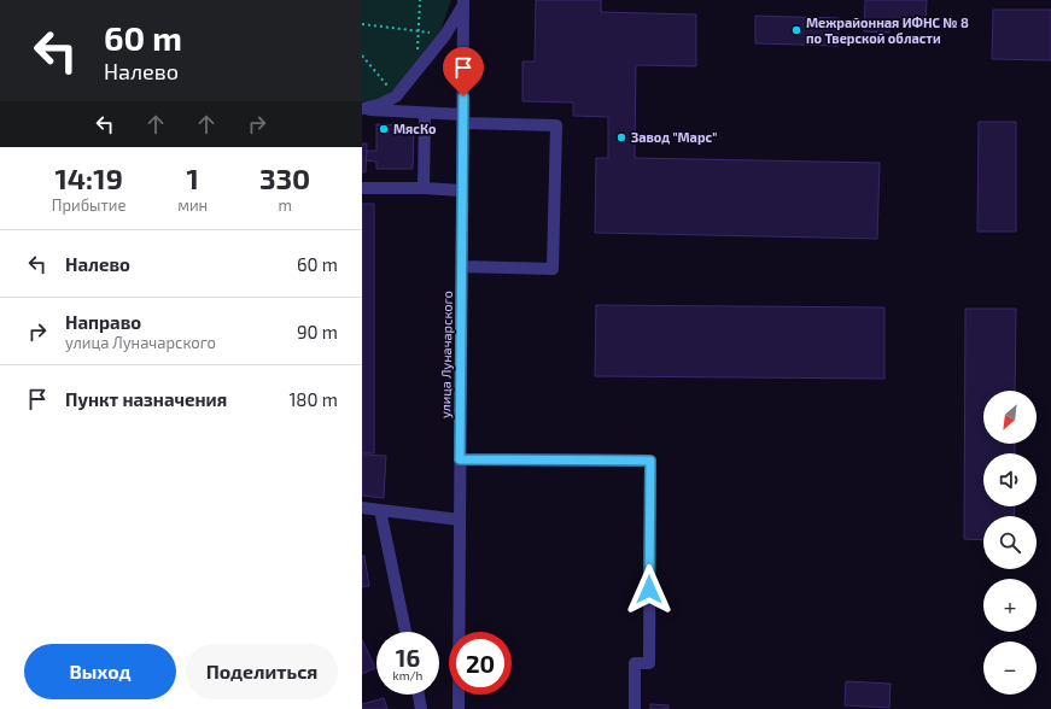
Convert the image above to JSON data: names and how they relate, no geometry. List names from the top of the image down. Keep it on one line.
{"streets":{"street":["улица Луначарского"]},"places":["Межрайонная ИФНС № 8 по Тверской области","МясКо","Завод \"Марс\""],"north":"bottom left","page":{"turn":["60 m","Налево"],"eta":["14:19","Прибытие","1","мин","330","m"],"list":[{"name":"Налево","value":"60 m"},{"name":"Направо","note":"улица Луначарского","value":"90 m"},{"name":"Пункт назначения","value":"180 m"}],"map_buttons":["+","−"],"speed":"16 km/h","limit":"20","buttons":["Выход","Поделиться"]}}
